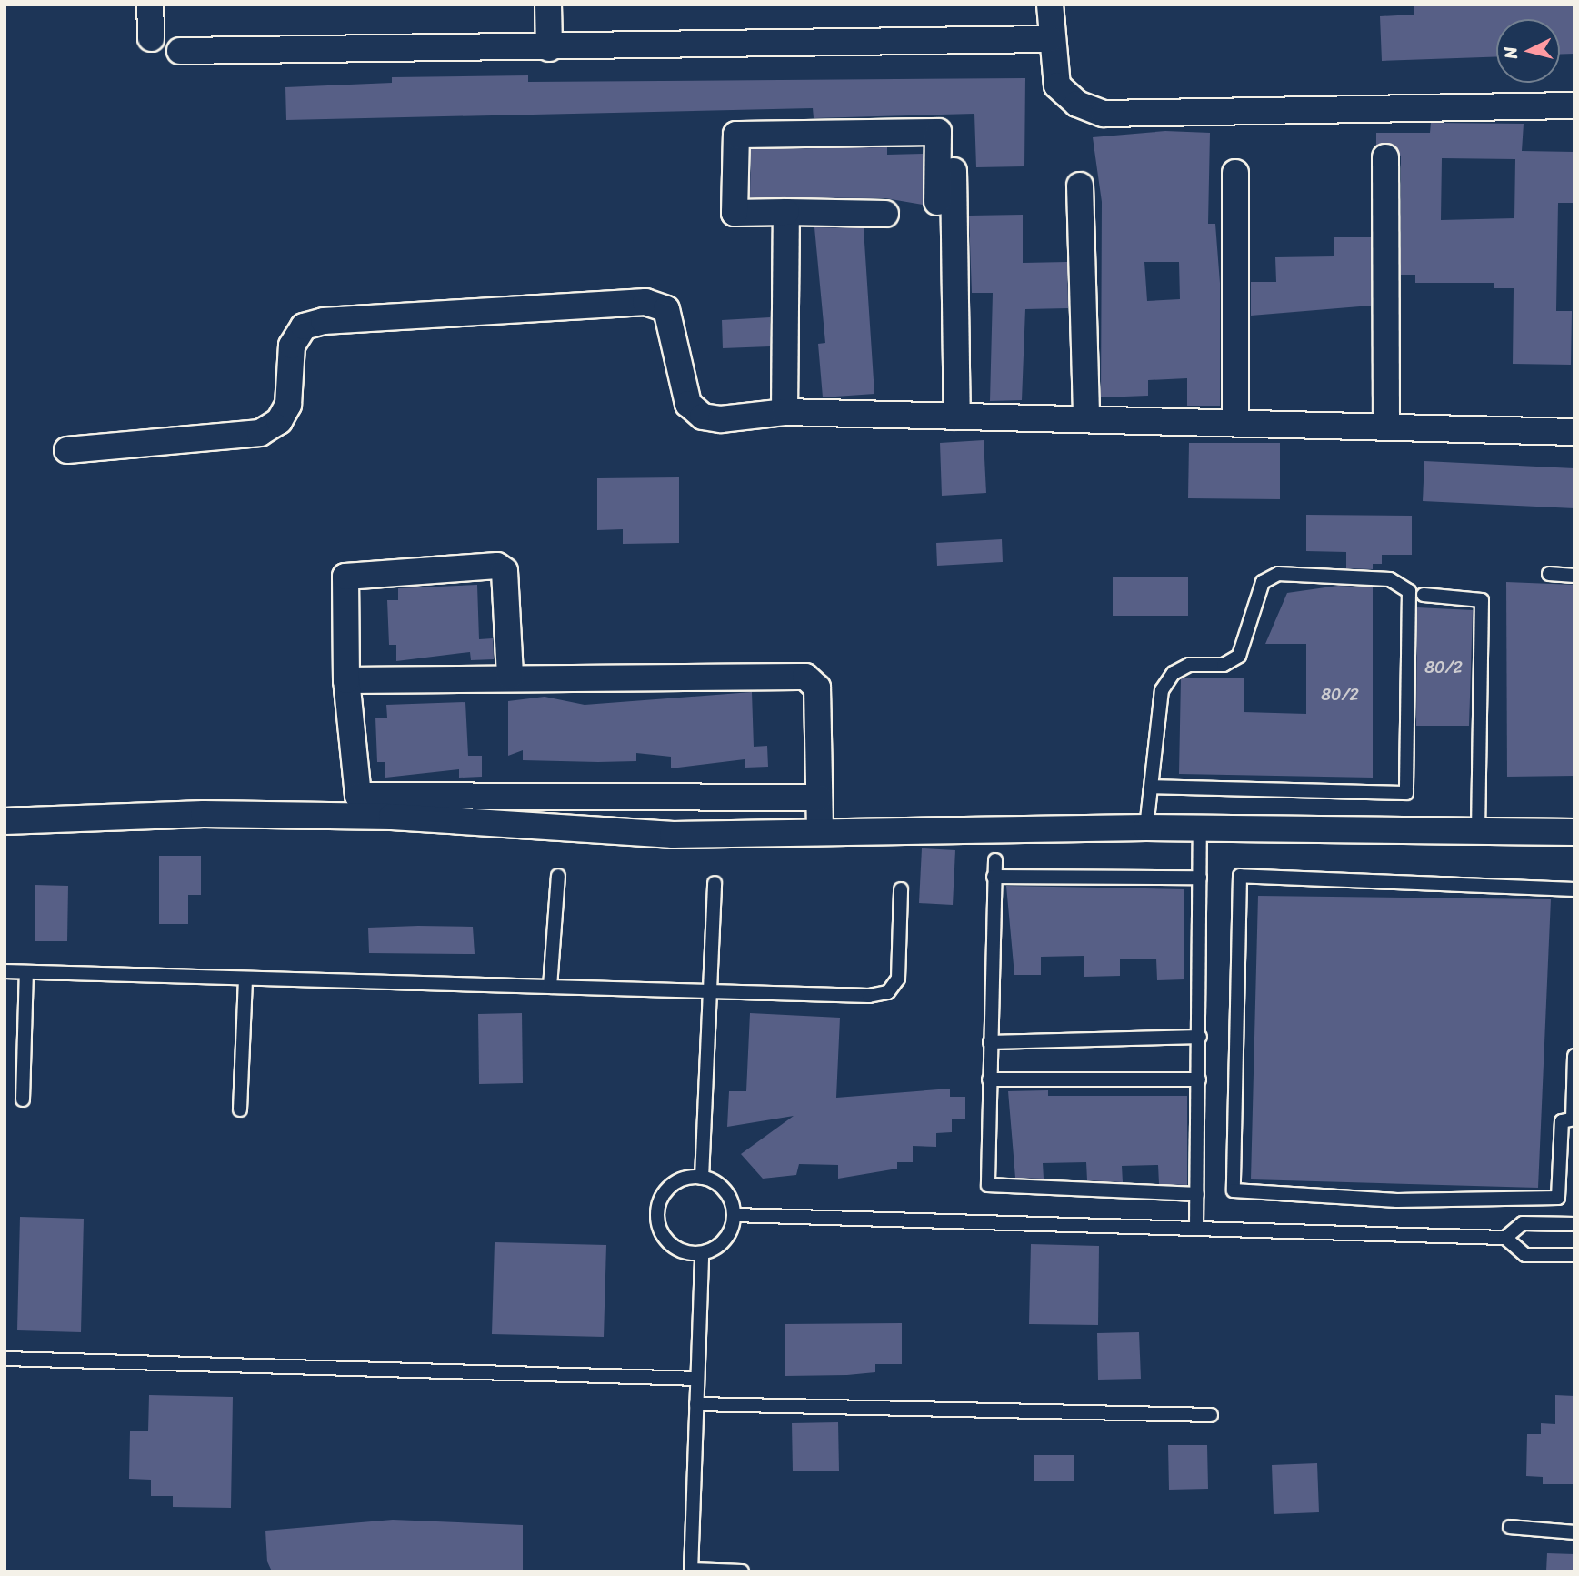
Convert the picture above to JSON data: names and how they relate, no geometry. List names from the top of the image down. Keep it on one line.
{"house_numbers":["80/2","80/2"],"north":"left"}
